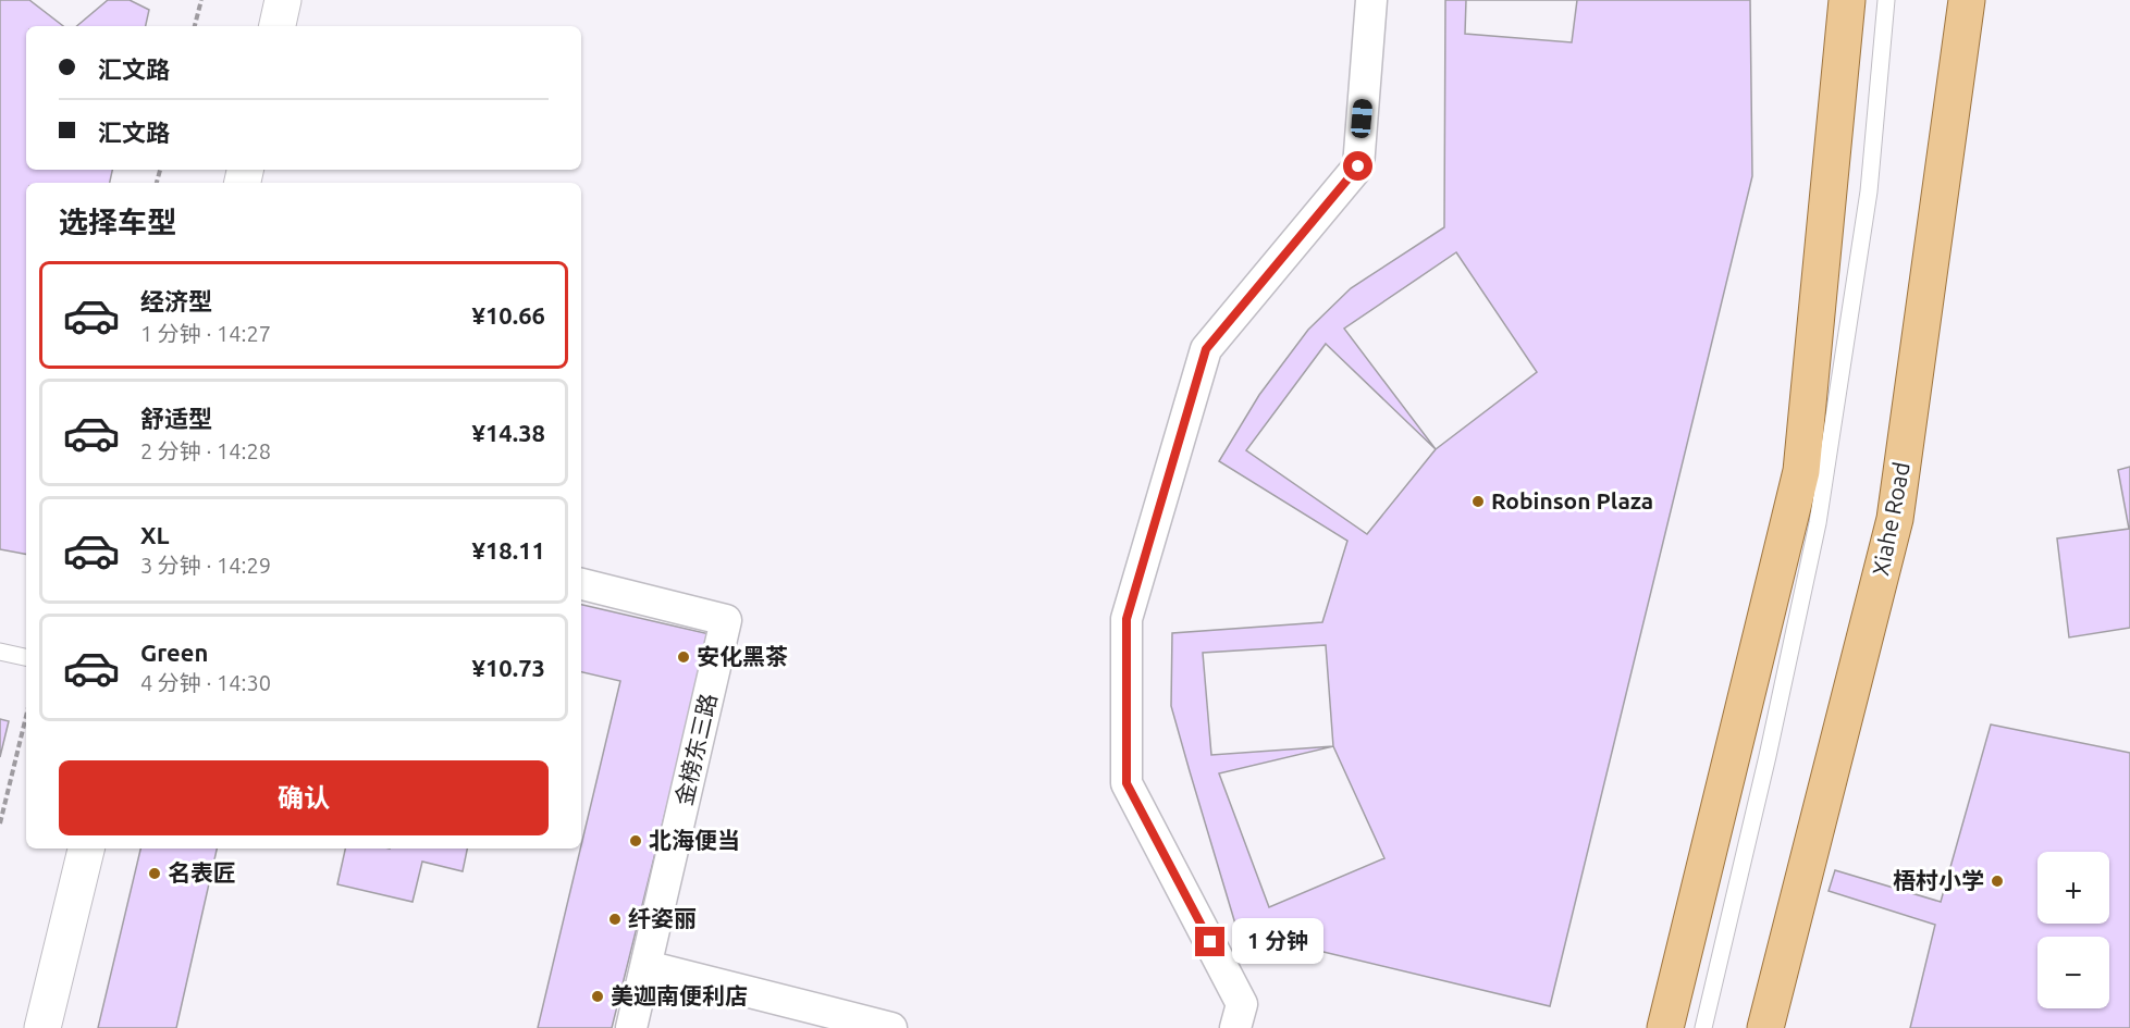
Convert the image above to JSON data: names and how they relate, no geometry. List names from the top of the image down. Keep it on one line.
{"streets":{"main road":["Xiahe Road"],"street":["金榜东三路"]},"places":["Robinson Plaza","安化黑茶","北海便当","名表匠","梧村小学","纤姿丽","美迦南便利店"],"page":{"banner":["汇文路","汇文路"],"heading":"选择车型","list":[{"name":"经济型","note":"1 分钟 · 14:27","value":"¥10.66"},{"name":"舒适型","note":"2 分钟 · 14:28","value":"¥14.38"},{"name":"XL","note":"3 分钟 · 14:29","value":"¥18.11"},{"name":"Green","note":"4 分钟 · 14:30","value":"¥10.73"}],"buttons":"确认","map_buttons":["+","−"],"bubble":"1 分钟"}}
